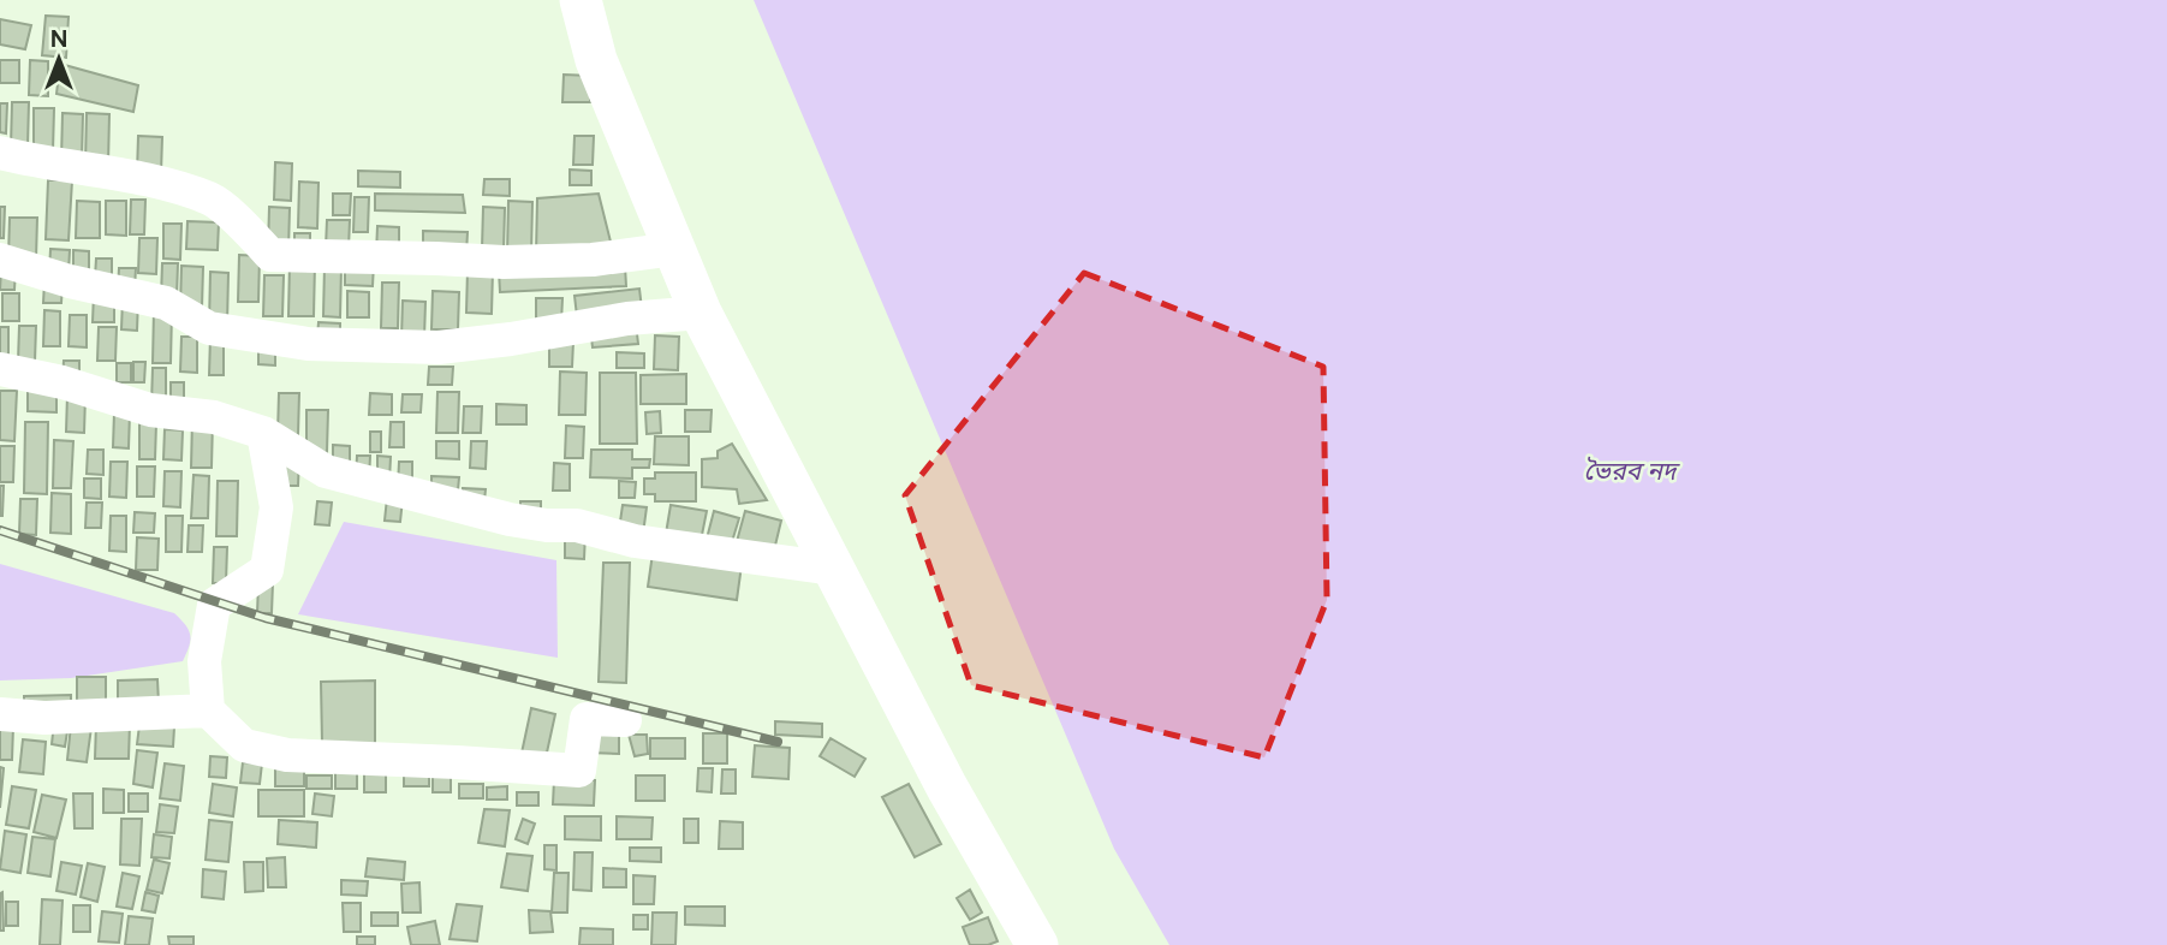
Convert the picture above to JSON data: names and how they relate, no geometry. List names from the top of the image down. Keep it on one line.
{"water":["ভৈরব নদ"],"north":"top"}
